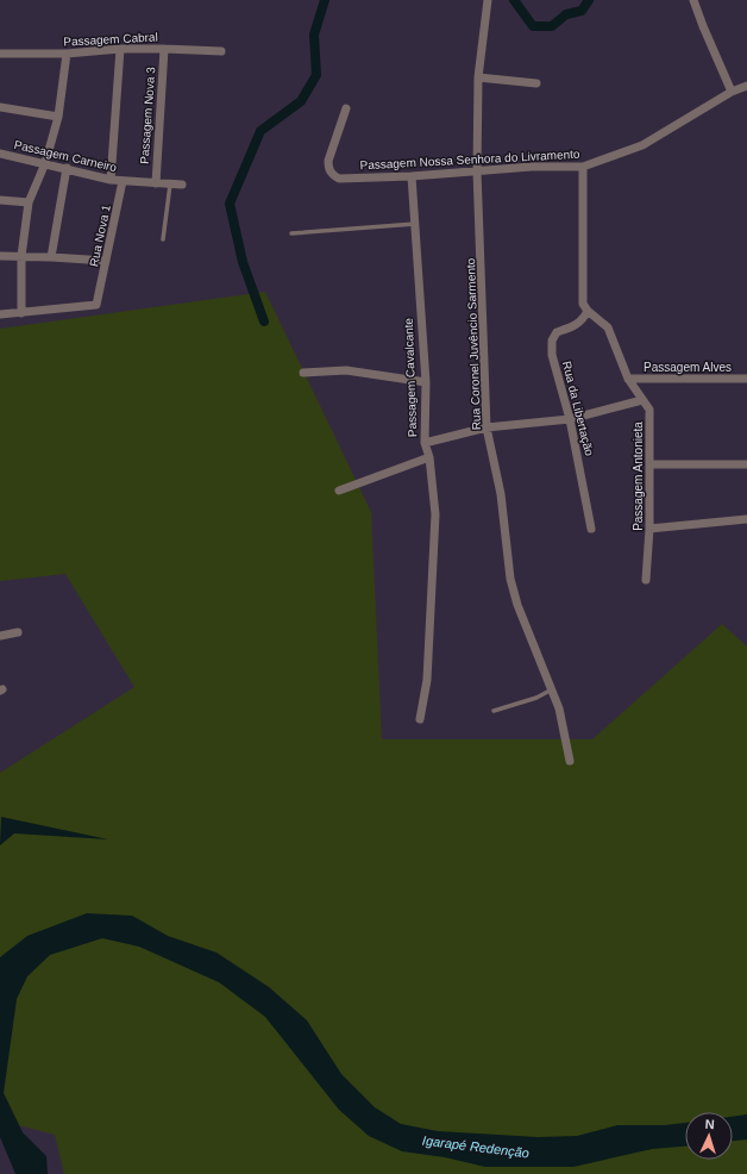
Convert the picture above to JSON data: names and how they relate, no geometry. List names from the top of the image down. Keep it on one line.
{"streets":{"street":["Passagem Cabral","Passagem Nova 3","Passagem Carneiro","Passagem Nossa Senhora do Livramento","Rua Nova 1","Rua Coronel Juvêncio Sarmento","Passagem Alves","Passagem Cavalcante","Rua da Libertação","Passagem Antonieta"]},"crossings":[["Passagem Cabral","Passagem Nova 3"],["Passagem Nova 3","Passagem Carneiro"],["Passagem Carneiro","Rua Nova 1"],["Passagem Nossa Senhora do Livramento","Rua Coronel Juvêncio Sarmento"],["Passagem Nossa Senhora do Livramento","Passagem Cavalcante"],["Passagem Alves","Passagem Antonieta"],["Rua da Libertação","Passagem Antonieta"]],"water":["Igarapé Redenção"],"north":"top"}
